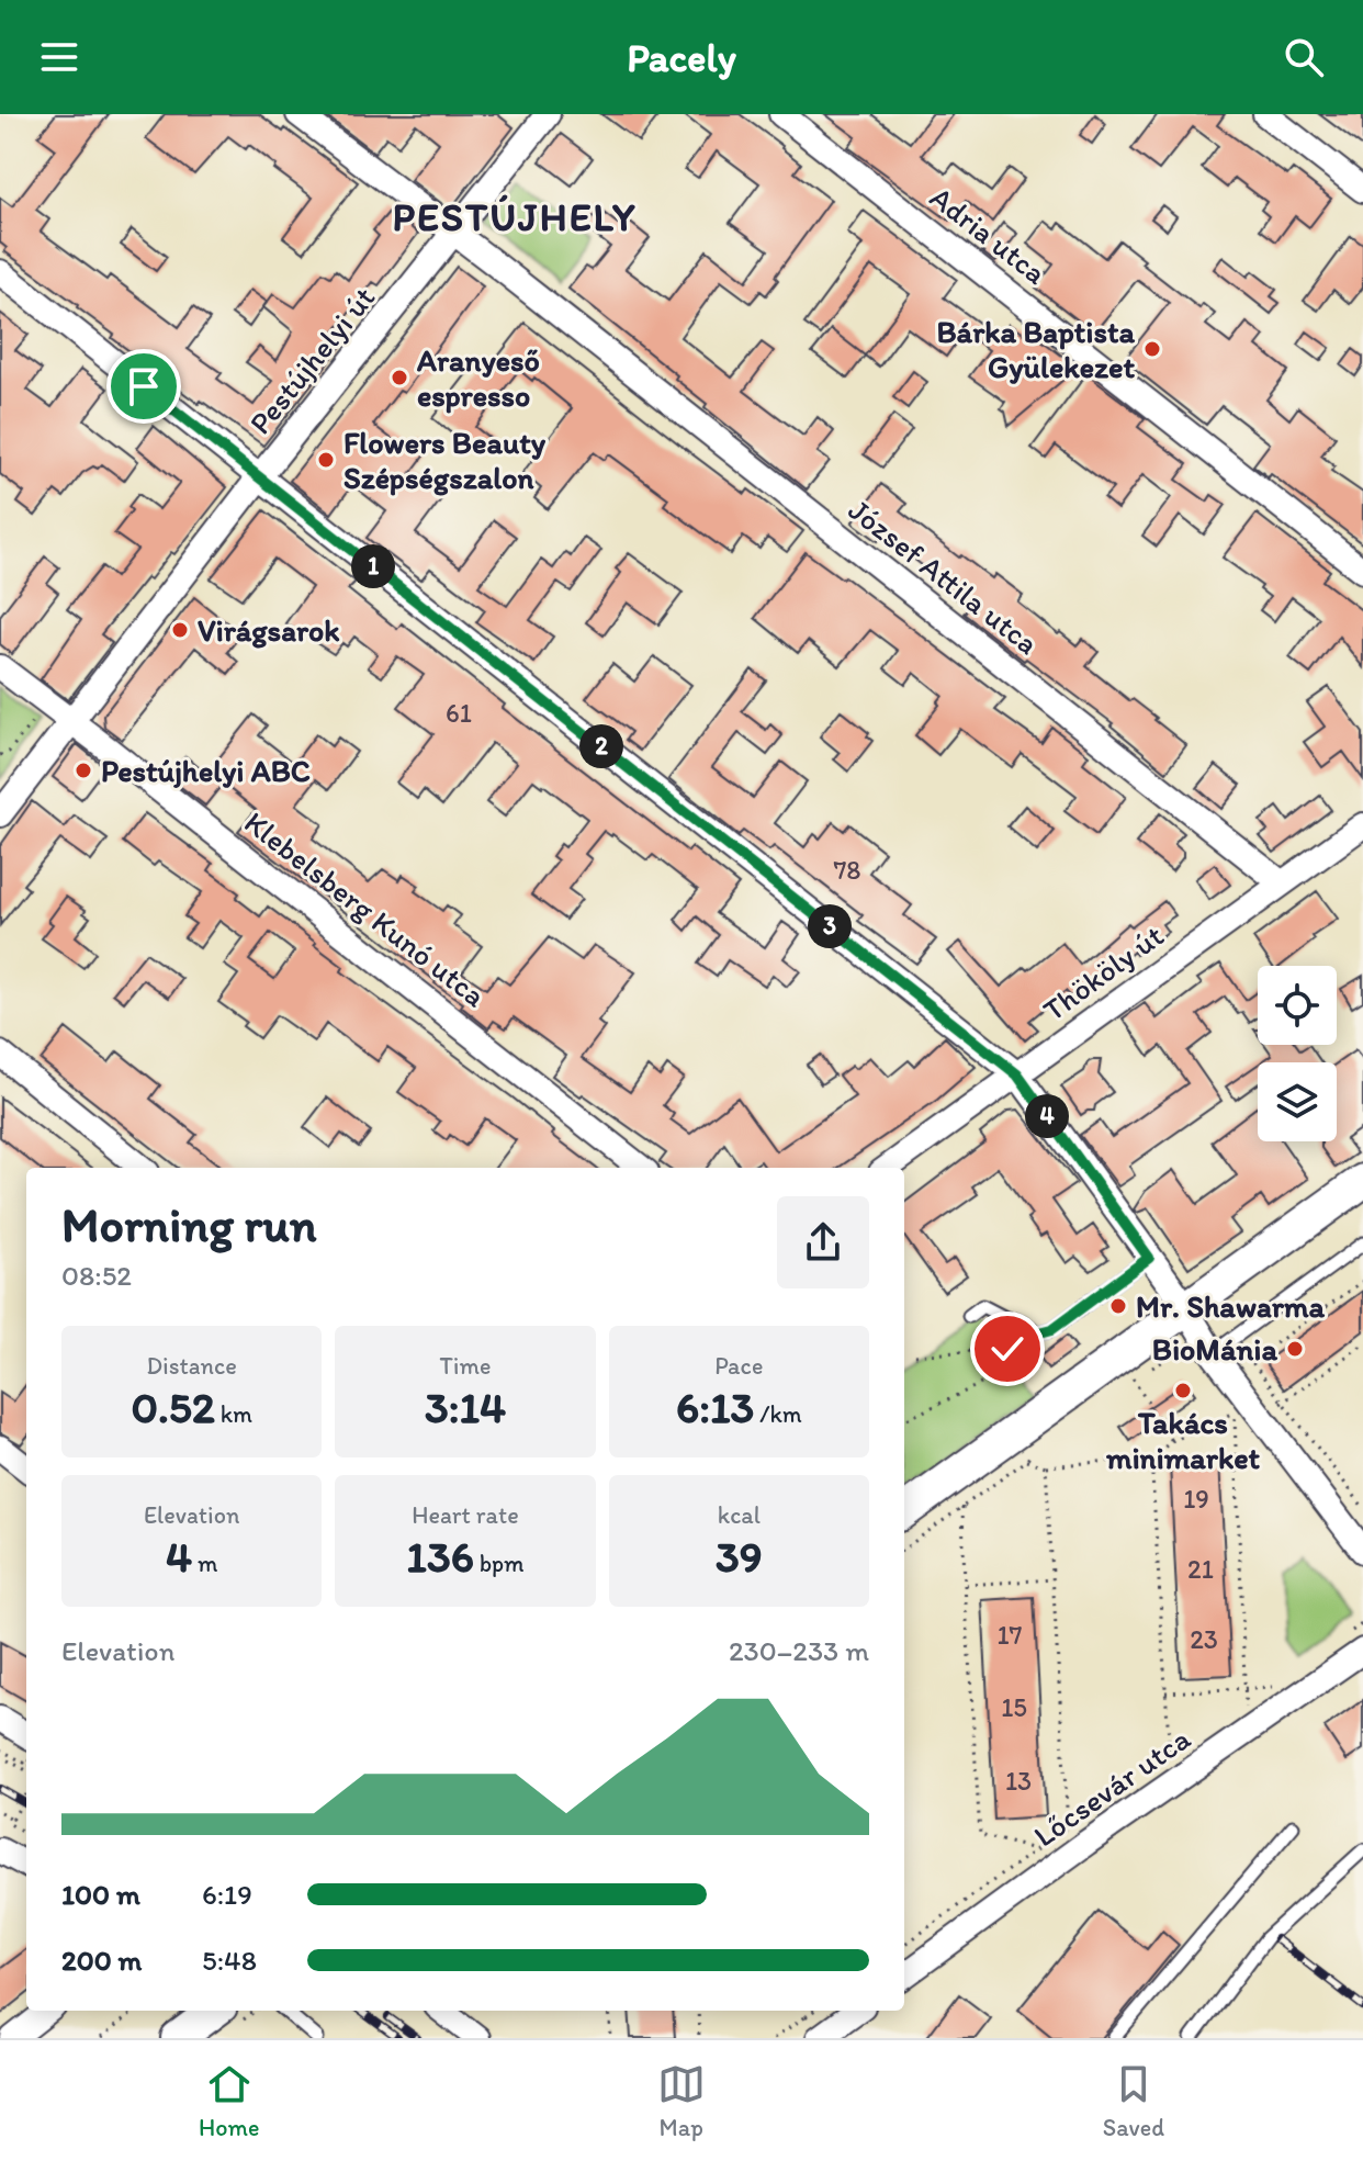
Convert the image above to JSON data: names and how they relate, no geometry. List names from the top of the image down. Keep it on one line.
{"streets":{"street":["Adria utca","Pestújhelyi út","József Attila utca","Klebelsberg Kunó utca","Thököly út","Lőcsevár utca"]},"crossings":[["Pestújhelyi út","József Attila utca"],["Pestújhelyi út","Klebelsberg Kunó utca"],["József Attila utca","Thököly út"]],"districts":["PESTÚJHELY"],"places":["Bárka Baptista Gyülekezet","Aranyeső espresso","Flowers Beauty Szépségszalon","Virágsarok","Pestújhelyi ABC","Mr. Shawarma","BioMánia","Takács minimarket"],"house_numbers":["61","78","19","21","17","23","15","13"],"page":{"header":"Pacely","pins":["1","2","3","4"],"heading":["Morning run","08:52"],"stats":[["Distance","0.52 km"],["Time","3:14"],["Pace","6:13 /km"],["Elevation","4 m"],["Heart rate","136 bpm"],["kcal","39"]],"chart":["Elevation","230–233 m"],"list":[{"name":"100 m","note":"6:19"},{"name":"200 m","note":"5:48"}],"tabs":["Home","Map","Saved"]}}
